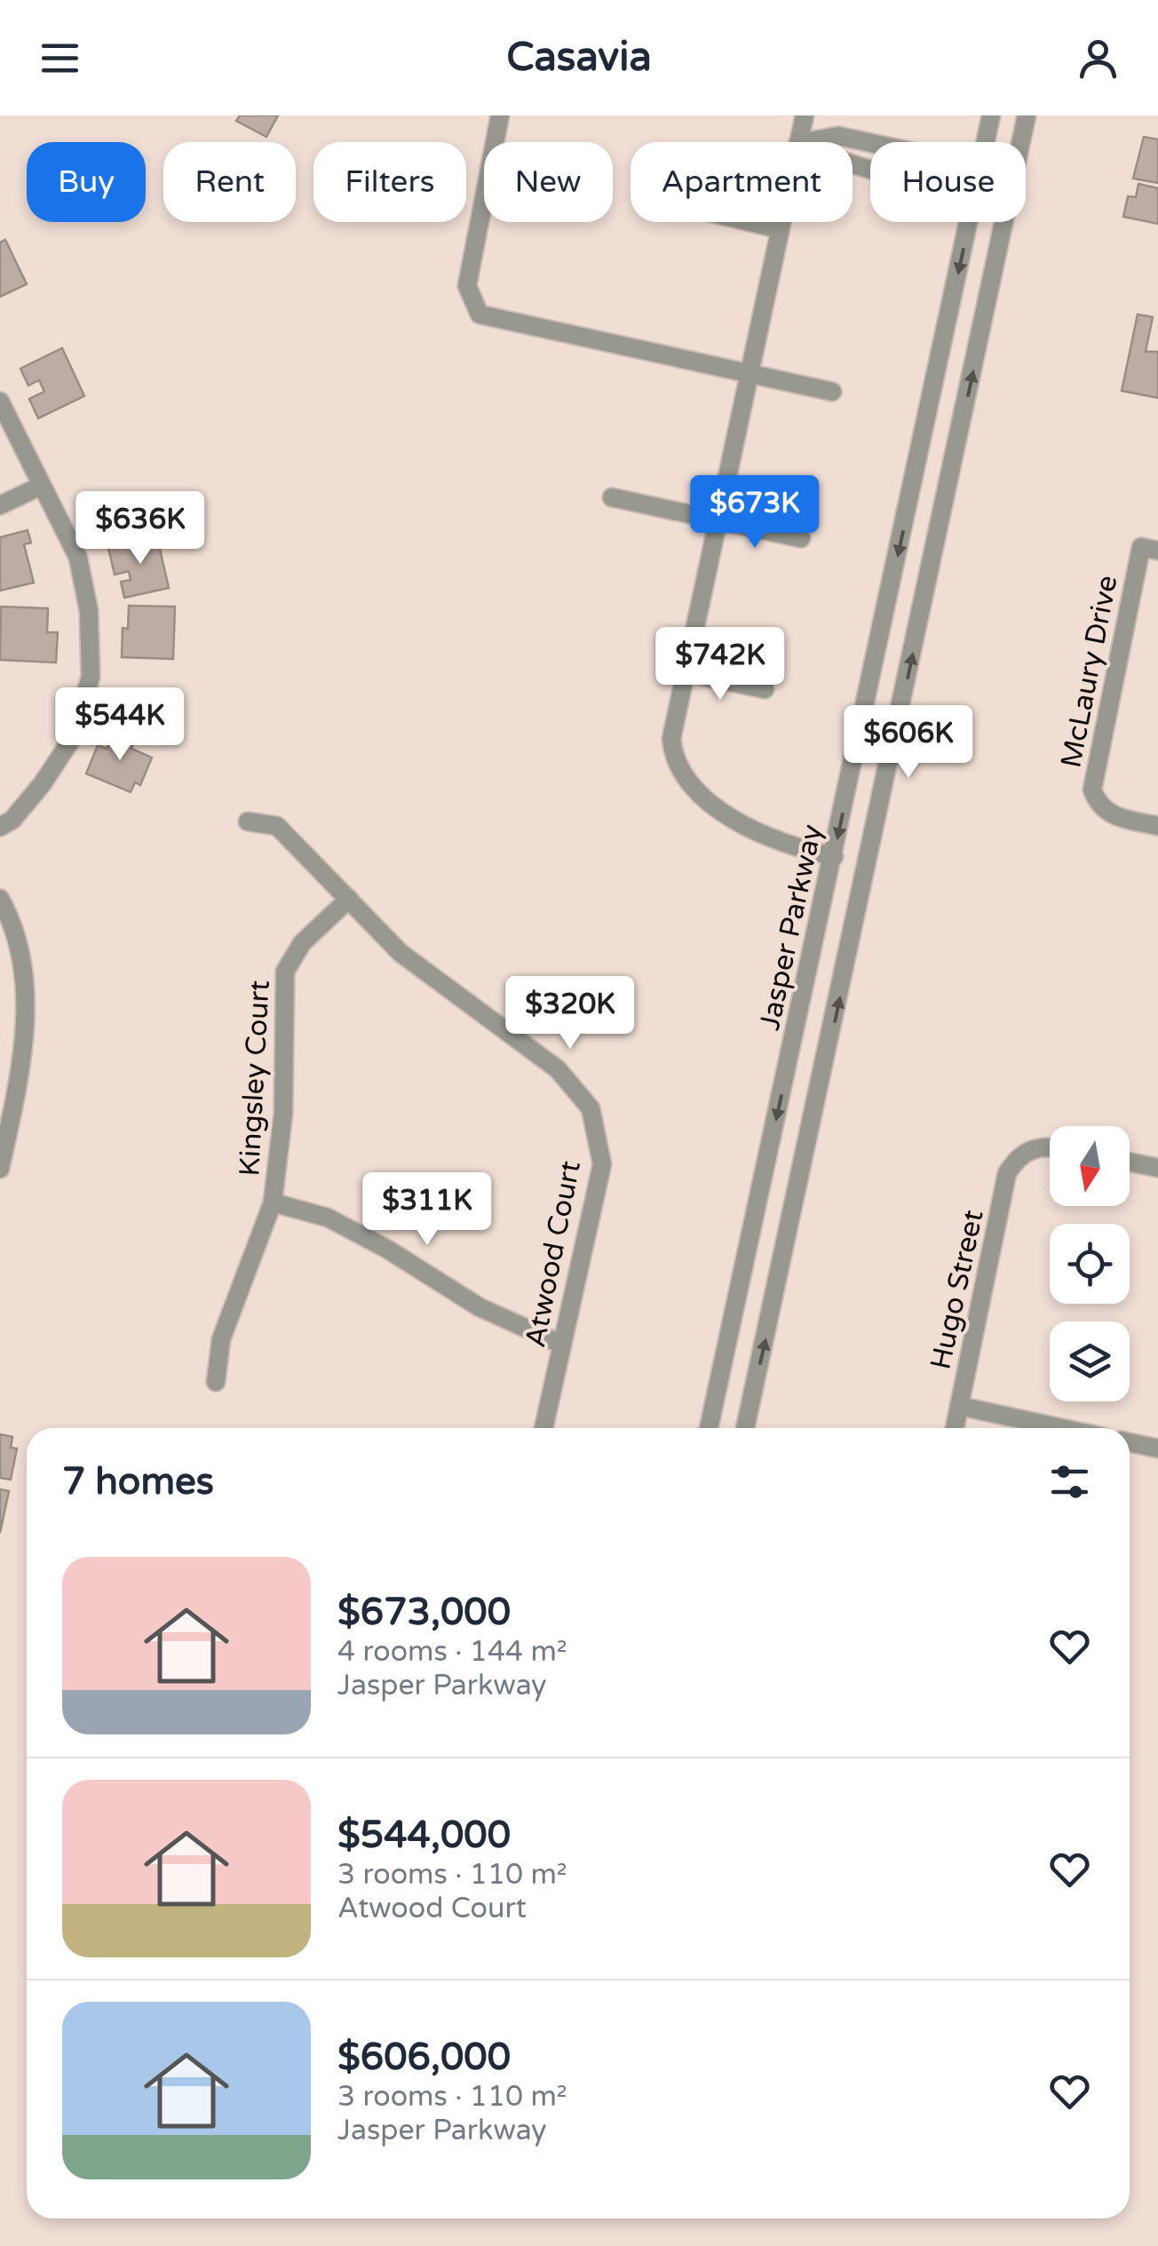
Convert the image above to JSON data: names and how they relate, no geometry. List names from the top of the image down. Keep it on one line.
{"streets":{"street":["McLaury Drive","Jasper Parkway","Kingsley Court","Atwood Court","Hugo Street"]},"crossings":[["Kingsley Court","Atwood Court"]],"north":"bottom","page":{"header":"Casavia","chip":["Buy","Rent","Filters","New","Apartment","House"],"price":["$673K","$636K","$742K","$544K","$606K","$320K","$311K"],"heading":"7 homes","list":[{"name":"$673,000","note":"4 rooms · 144 m² · Jasper Parkway"},{"name":"$544,000","note":"3 rooms · 110 m² · Atwood Court"},{"name":"$606,000","note":"3 rooms · 110 m² · Jasper Parkway"}]}}
